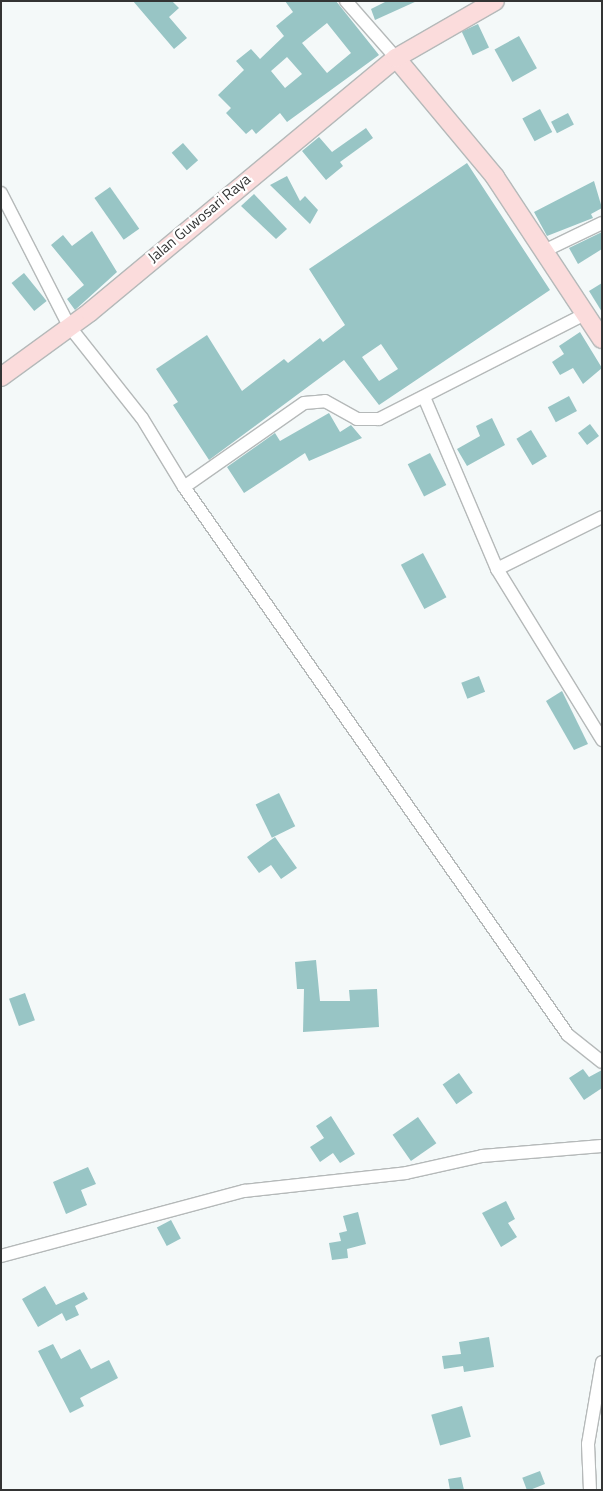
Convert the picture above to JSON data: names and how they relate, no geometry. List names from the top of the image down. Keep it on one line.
{"streets":{"street":["Jalan Guwosari Raya"]}}
